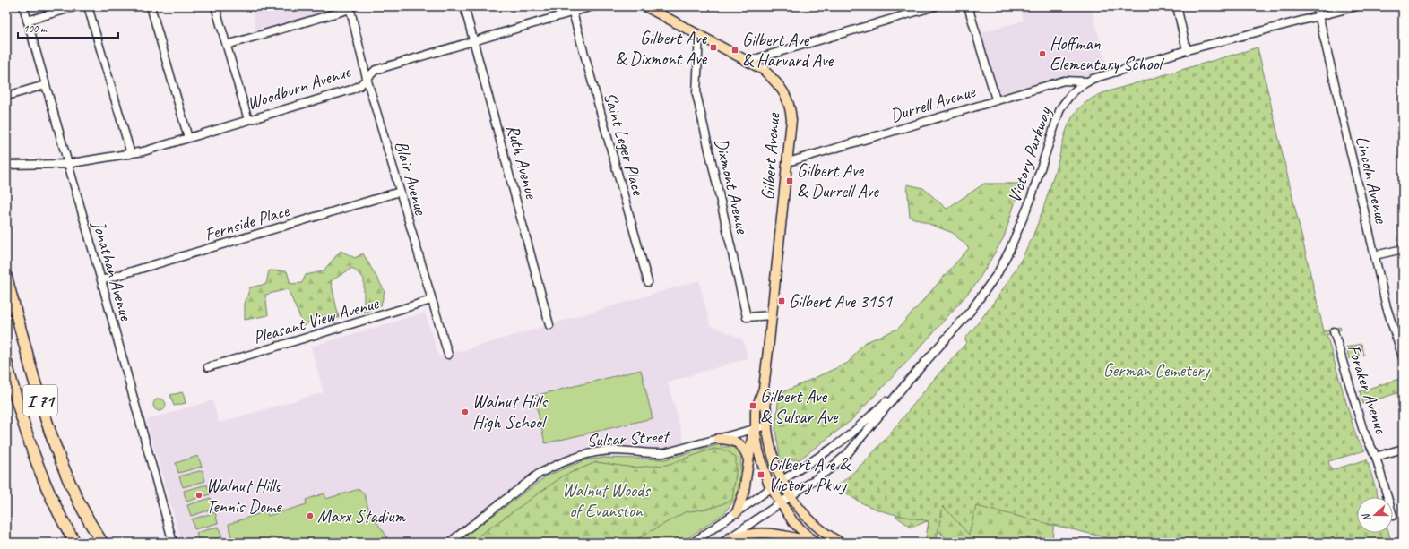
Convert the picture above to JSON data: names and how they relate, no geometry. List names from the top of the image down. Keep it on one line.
{"streets":{"highway":["I 71"],"main road":["Gilbert Avenue"],"street":["Woodburn Avenue","Durrell Avenue","Saint Leger Place","Victory Parkway","Ruth Avenue","Blair Avenue","Lincoln Avenue","Dixmont Avenue","Fernside Place","Jonathan Avenue","Pleasant View Avenue","Foraker Avenue","Sulsar Street"]},"crossings":[["Woodburn Avenue","Saint Leger Place"],["Woodburn Avenue","Ruth Avenue"],["Woodburn Avenue","Blair Avenue"],["Woodburn Avenue","Jonathan Avenue"],["Durrell Avenue","Victory Parkway"],["Durrell Avenue","Gilbert Avenue"],["Victory Parkway","Gilbert Avenue"],["Victory Parkway","Lincoln Avenue"],["Gilbert Avenue","Dixmont Avenue"],["Gilbert Avenue","Sulsar Street"],["Blair Avenue","Fernside Place"],["Blair Avenue","Pleasant View Avenue"],["Fernside Place","Jonathan Avenue"]],"parks":["German Cemetery","Walnut Woods of Evanston"],"places":{"transit":["Gilbert Ave & Dixmont Ave","Gilbert Ave & Harvard Ave","Gilbert Ave & Durrell Ave","Gilbert Ave 3151","Gilbert Ave & Sulsar Ave","Gilbert Ave & Victory Pkwy"],"other":["Hoffman Elementary School","Walnut Hills High School","Walnut Hills Tennis Dome","Marx Stadium"]},"scale_bar":"100 m","north":"left"}
